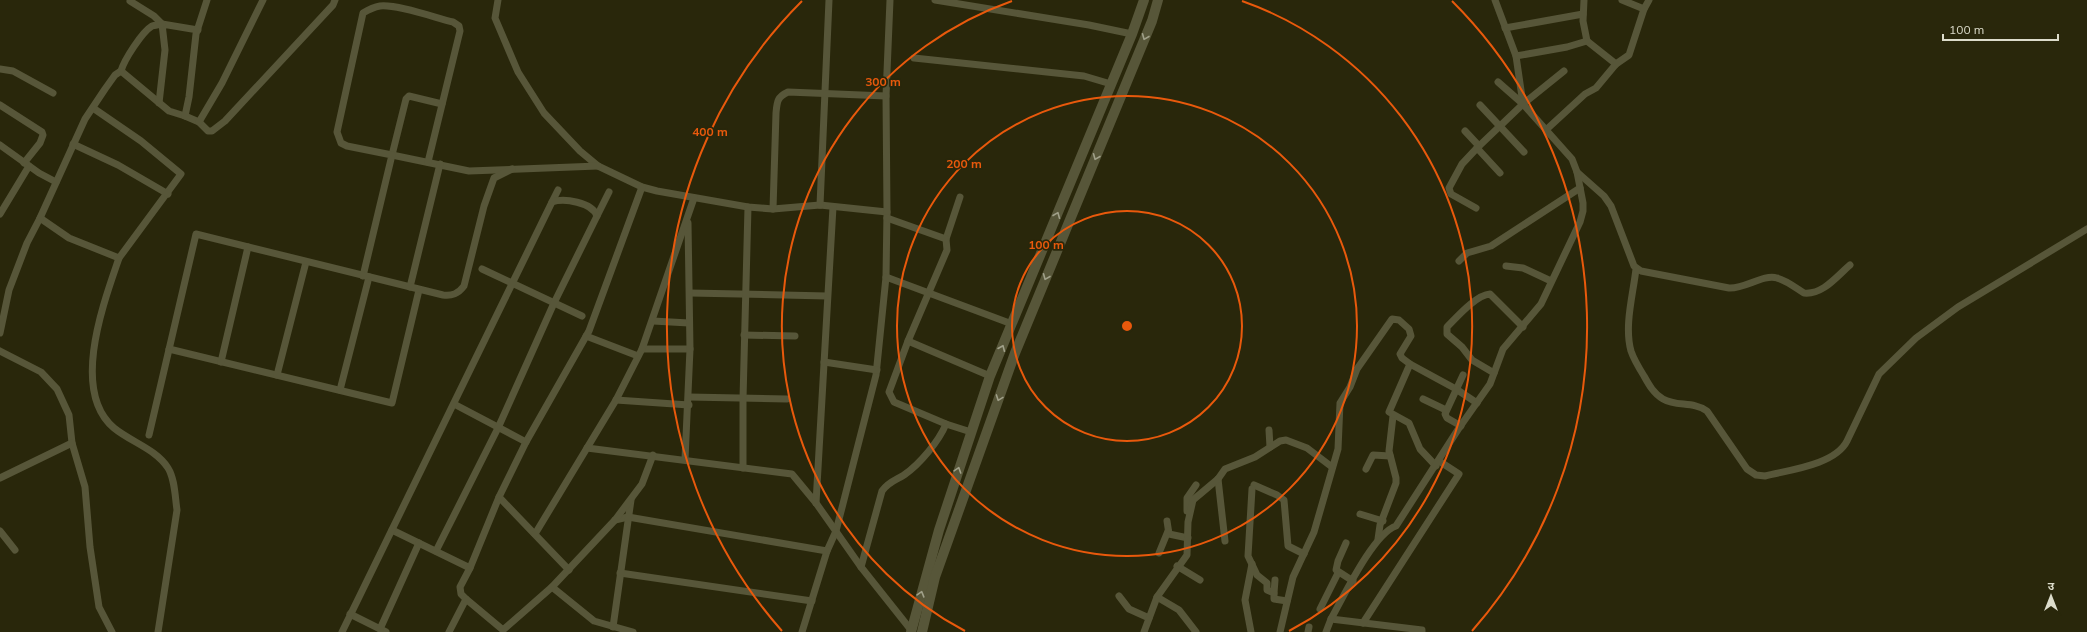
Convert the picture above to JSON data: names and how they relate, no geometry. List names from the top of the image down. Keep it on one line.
{"scale_bar":"100 m","north":"top","rings":["300 m","400 m","200 m","100 m"]}
